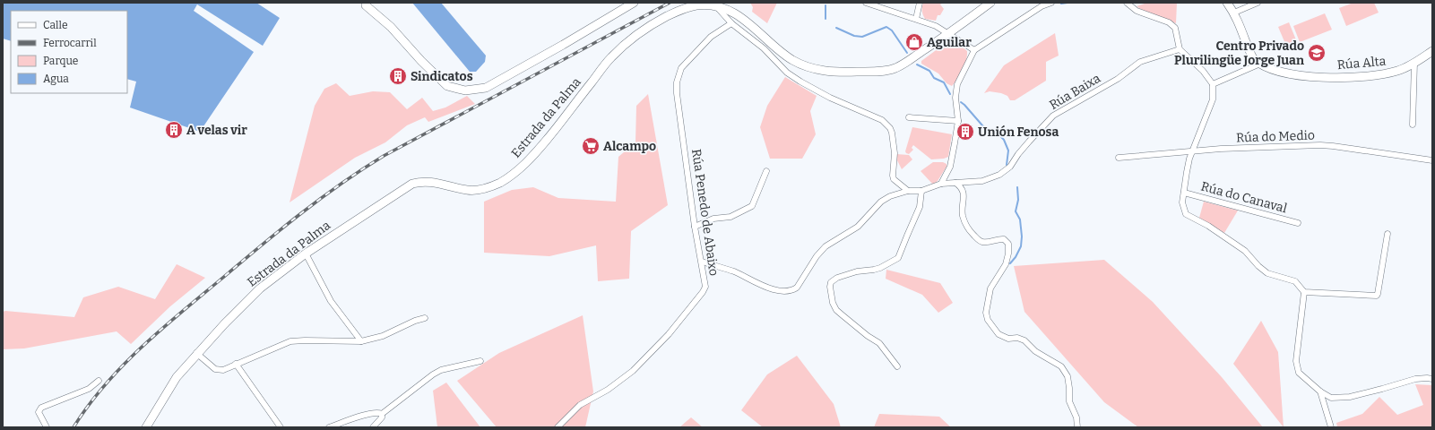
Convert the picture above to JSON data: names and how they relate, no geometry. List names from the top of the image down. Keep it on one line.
{"streets":{"street":["Rúa Alta","Rúa Baixa","Estrada da Palma","Rúa do Medio","Rúa do Canaval","Rúa Penedo de Abaixo"]},"crossings":[["Rúa Baixa","Rúa Penedo de Abaixo"]],"places":{"shop":["Aguilar"],"school or university":["Centro Privado Plurilingüe Jorge Juan"],"building":["Sindicatos","A velas vir","Unión Fenosa"],"supermarket":["Alcampo"]},"legend":["Calle","Ferrocarril","Parque","Agua"]}
